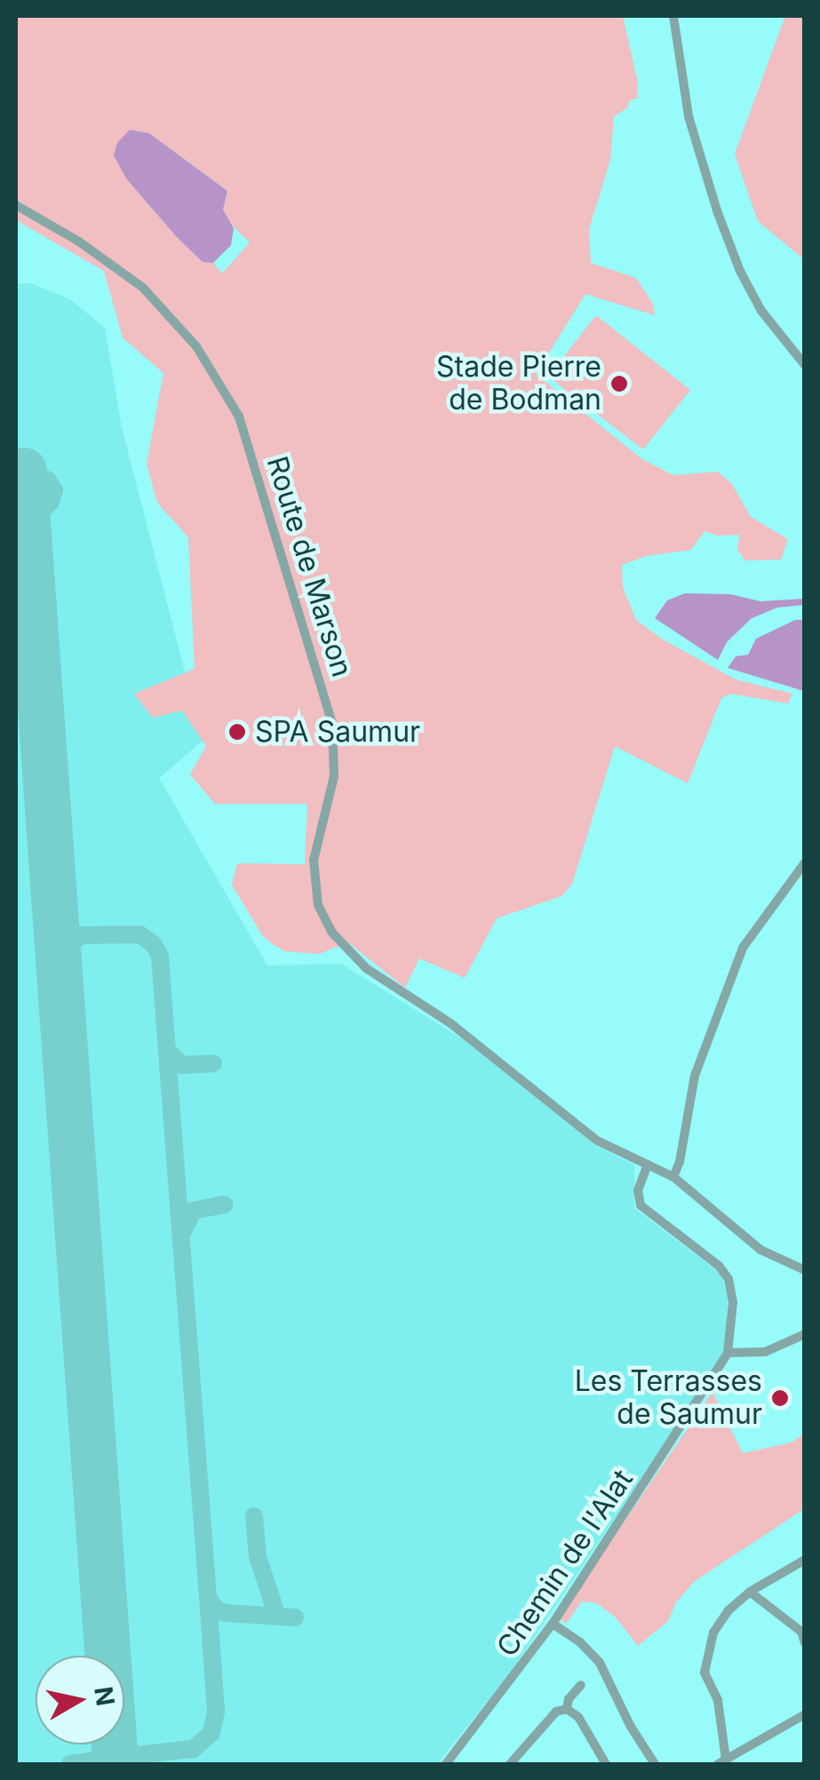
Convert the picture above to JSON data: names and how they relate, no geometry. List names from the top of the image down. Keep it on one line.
{"streets":{"street":["Route de Marson","Chemin de l'Alat"]},"crossings":[["Route de Marson","Chemin de l'Alat"]],"places":["Stade Pierre de Bodman","SPA Saumur","Les Terrasses de Saumur"],"north":"right"}
